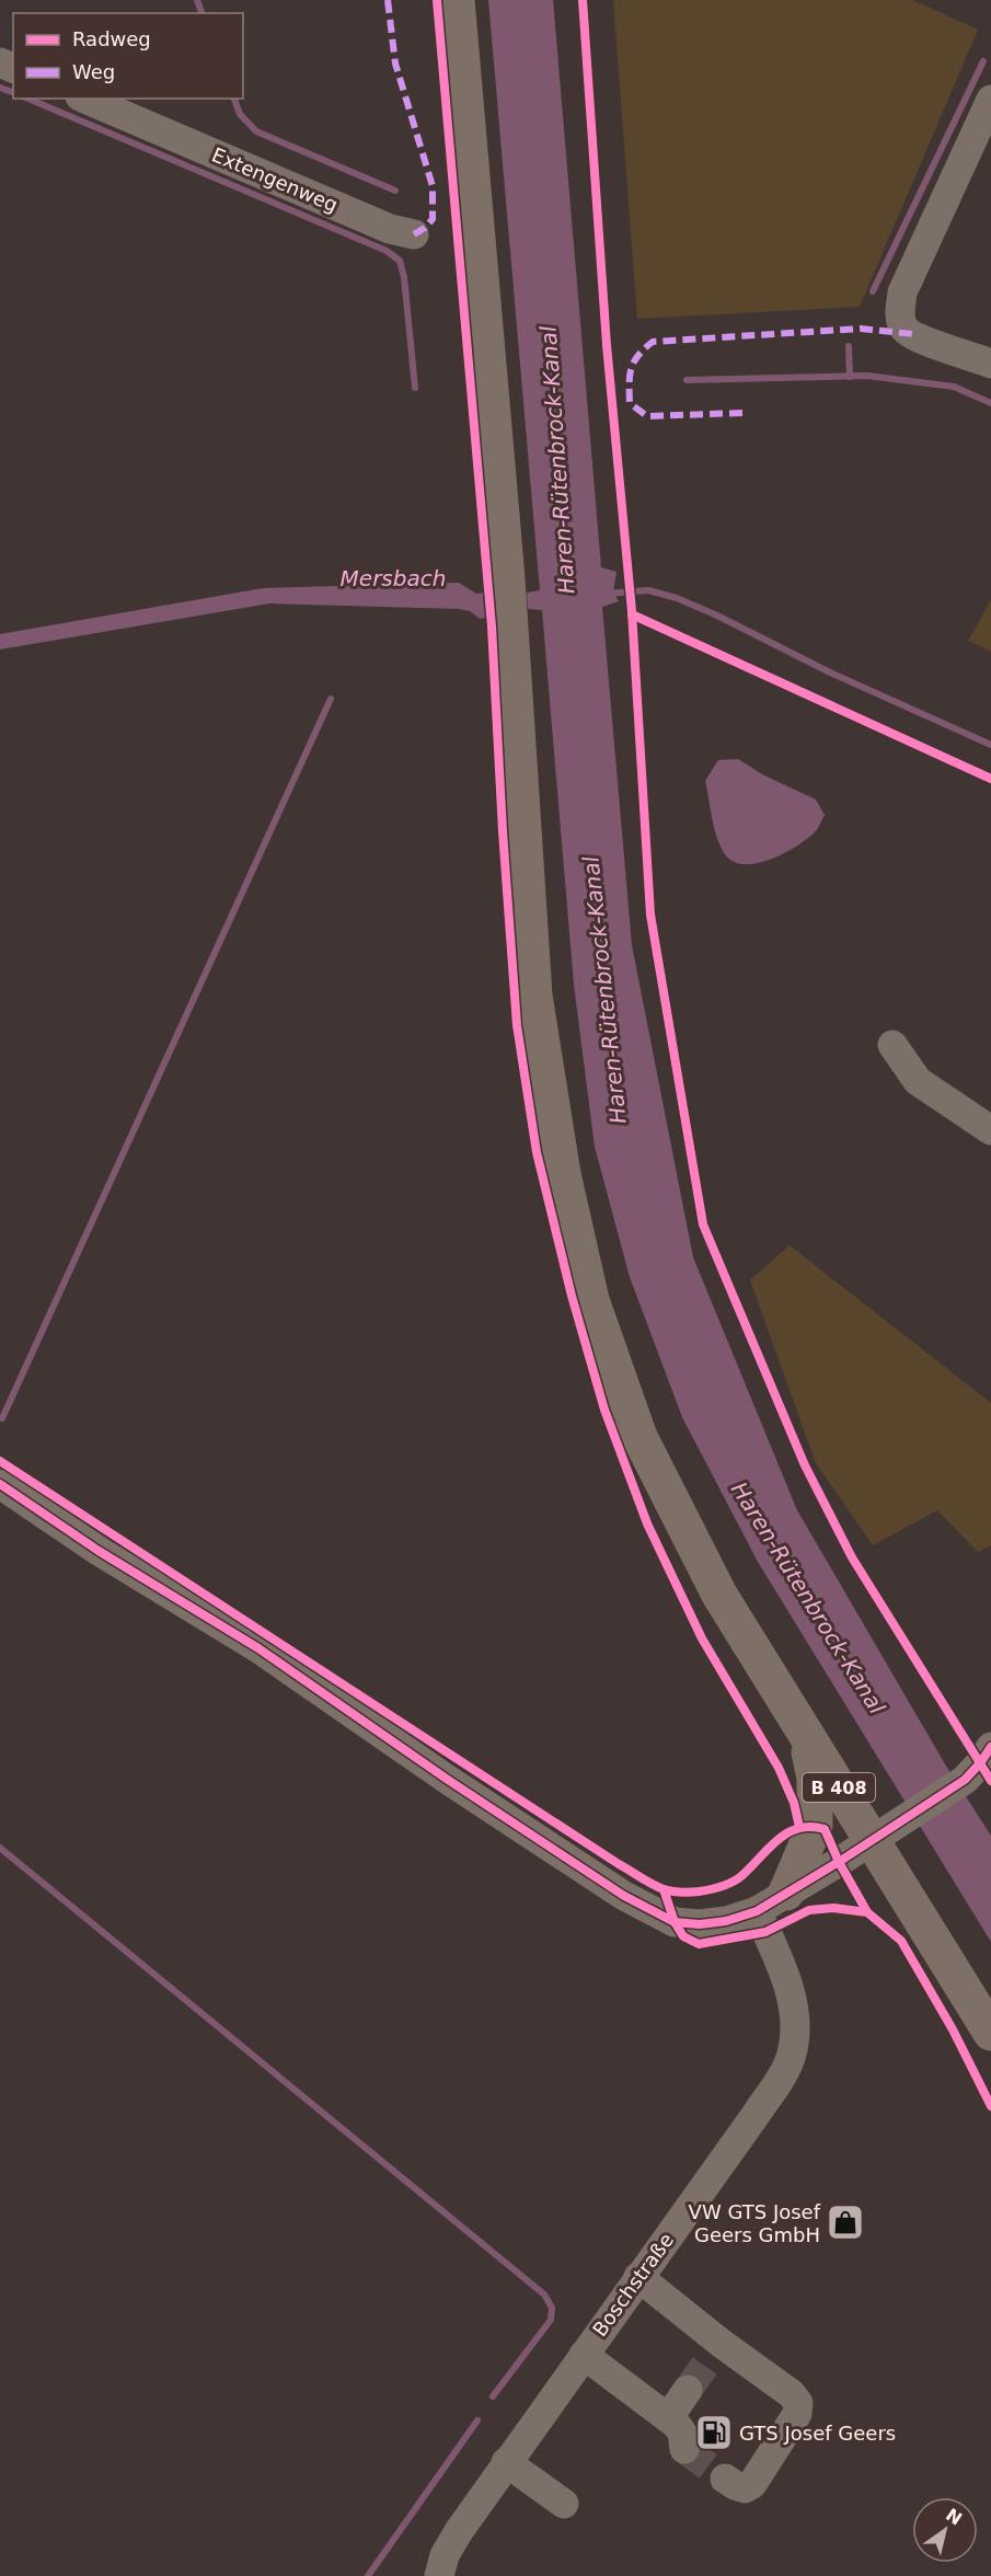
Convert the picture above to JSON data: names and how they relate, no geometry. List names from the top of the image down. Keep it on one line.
{"streets":{"main road":["B 408"],"street":["Extengenweg","Boschstraße"]},"water":["Haren-Rütenbrock-Kanal","Mersbach"],"places":{"shop":["VW GTS Josef Geers GmbH"],"fuel station":["GTS Josef Geers"]},"legend":["Radweg","Weg"],"north":"top right"}
